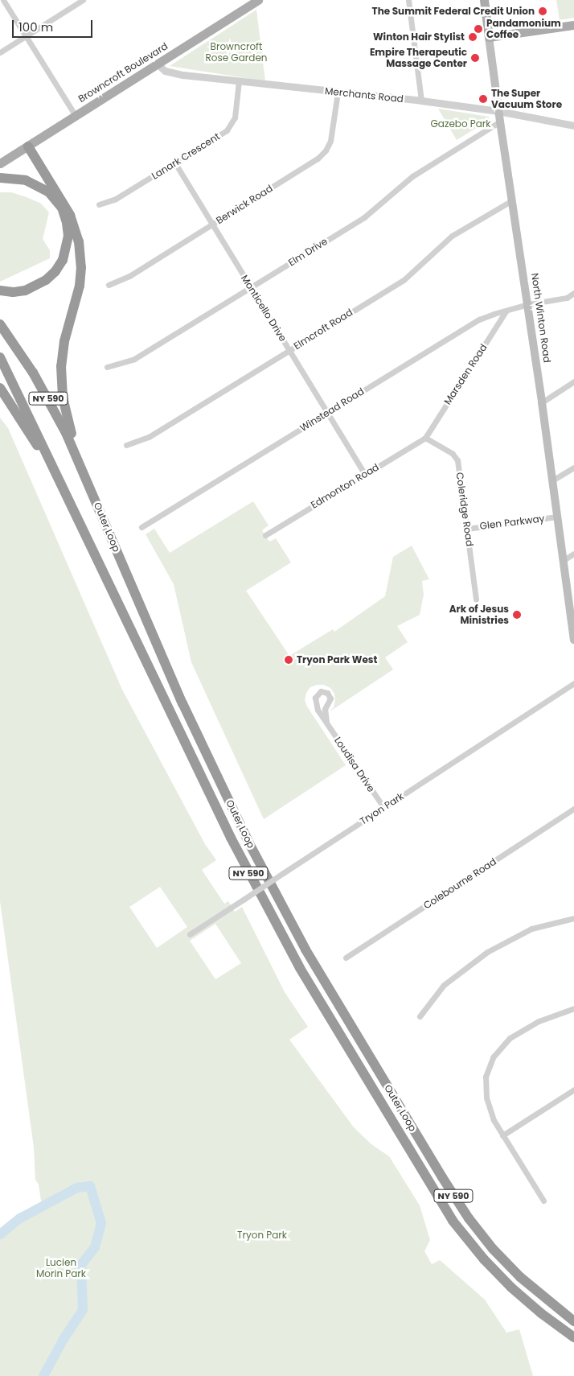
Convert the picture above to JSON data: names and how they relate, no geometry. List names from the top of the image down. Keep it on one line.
{"streets":{"highway":["NY 590","Outer Loop"],"main road":["Browncroft Boulevard","North Winton Road"],"street":["Merchants Road","Lanark Crescent","Berwick Road","Elm Drive","Monticello Drive","Elmcroft Road","Marsden Road","Winstead Road","Edmonton Road","Coleridge Road","Glen Parkway","Loudisa Drive","Tryon Park","Colebourne Road"]},"crossings":[["Browncroft Boulevard","Merchants Road"],["Merchants Road","Lanark Crescent"],["Merchants Road","Berwick Road"],["Merchants Road","North Winton Road"],["Lanark Crescent","Monticello Drive"],["Berwick Road","Monticello Drive"],["Elm Drive","Monticello Drive"],["Elm Drive","North Winton Road"],["Monticello Drive","Elmcroft Road"],["Monticello Drive","Winstead Road"],["Monticello Drive","Edmonton Road"],["North Winton Road","Elmcroft Road"],["North Winton Road","Winstead Road"],["North Winton Road","Glen Parkway"],["Marsden Road","Winstead Road"],["Marsden Road","Edmonton Road"],["Marsden Road","Coleridge Road"],["Edmonton Road","Coleridge Road"],["Coleridge Road","Glen Parkway"],["Loudisa Drive","Tryon Park"]],"parks":["Browncroft Rose Garden","Gazebo Park","Tryon Park","Lucien Morin Park"],"places":["The Summit Federal Credit Union","Pandamonium Coffee","Winton Hair Stylist","Empire Therapeutic Massage Center","The Super Vacuum Store","Ark of Jesus Ministries","Tryon Park West"],"scale_bar":"100 m"}
